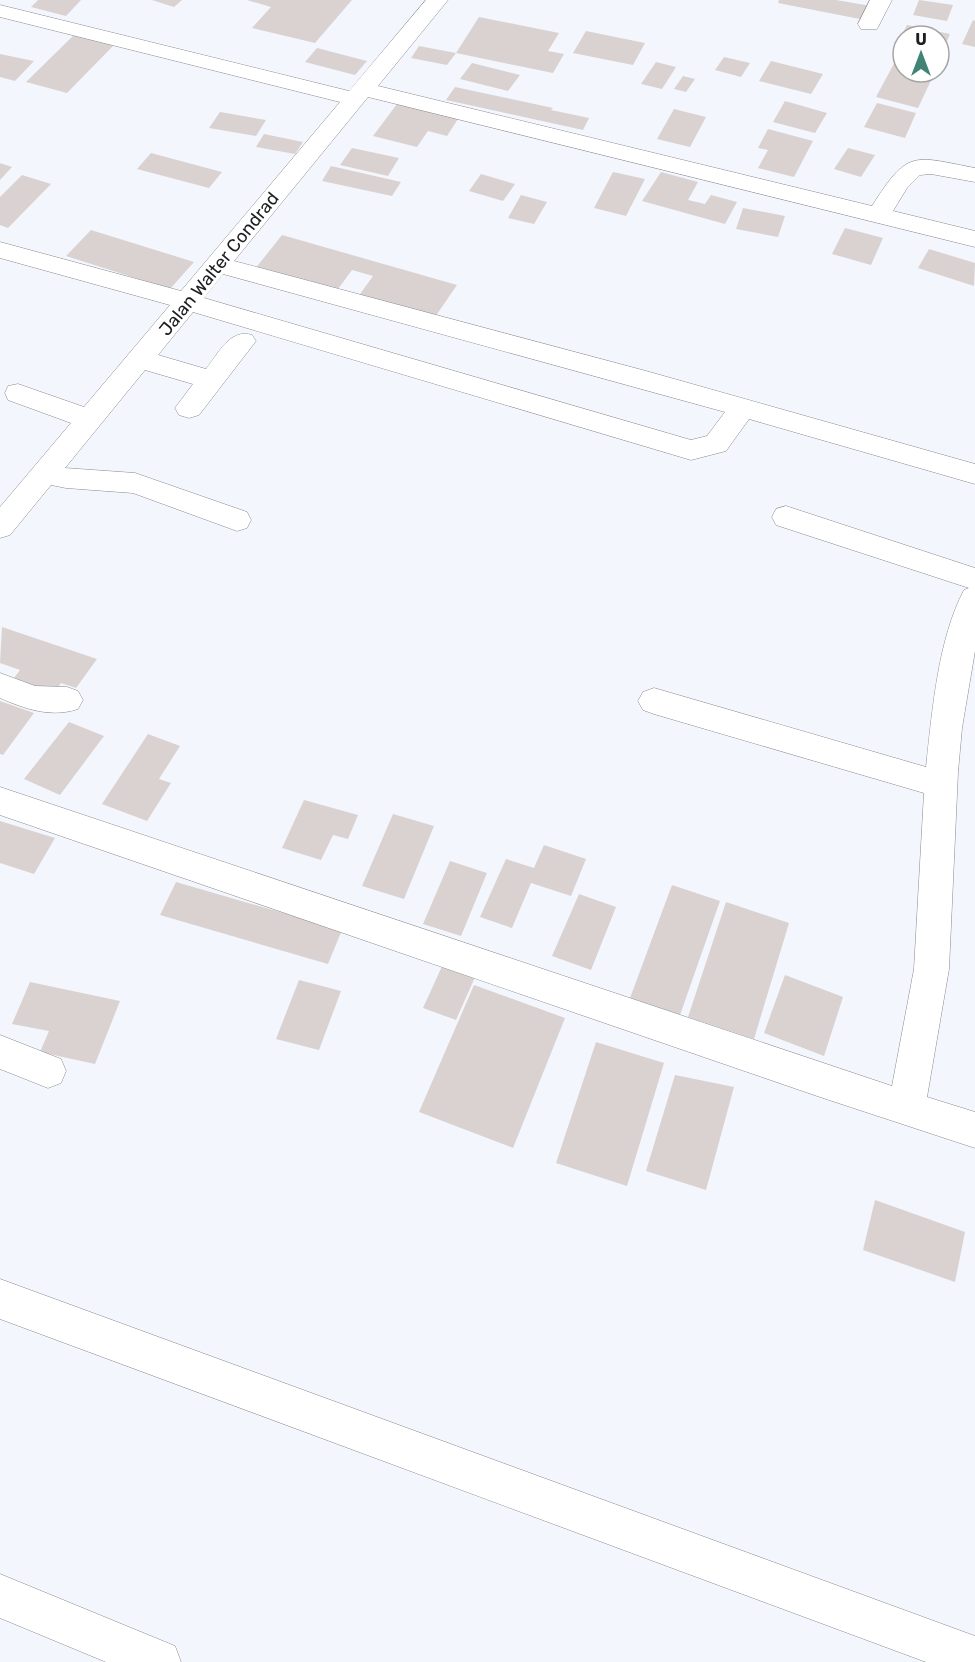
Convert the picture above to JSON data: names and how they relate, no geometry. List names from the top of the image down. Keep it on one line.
{"streets":{"street":["Jalan Walter Condrad"]},"north":"top"}
